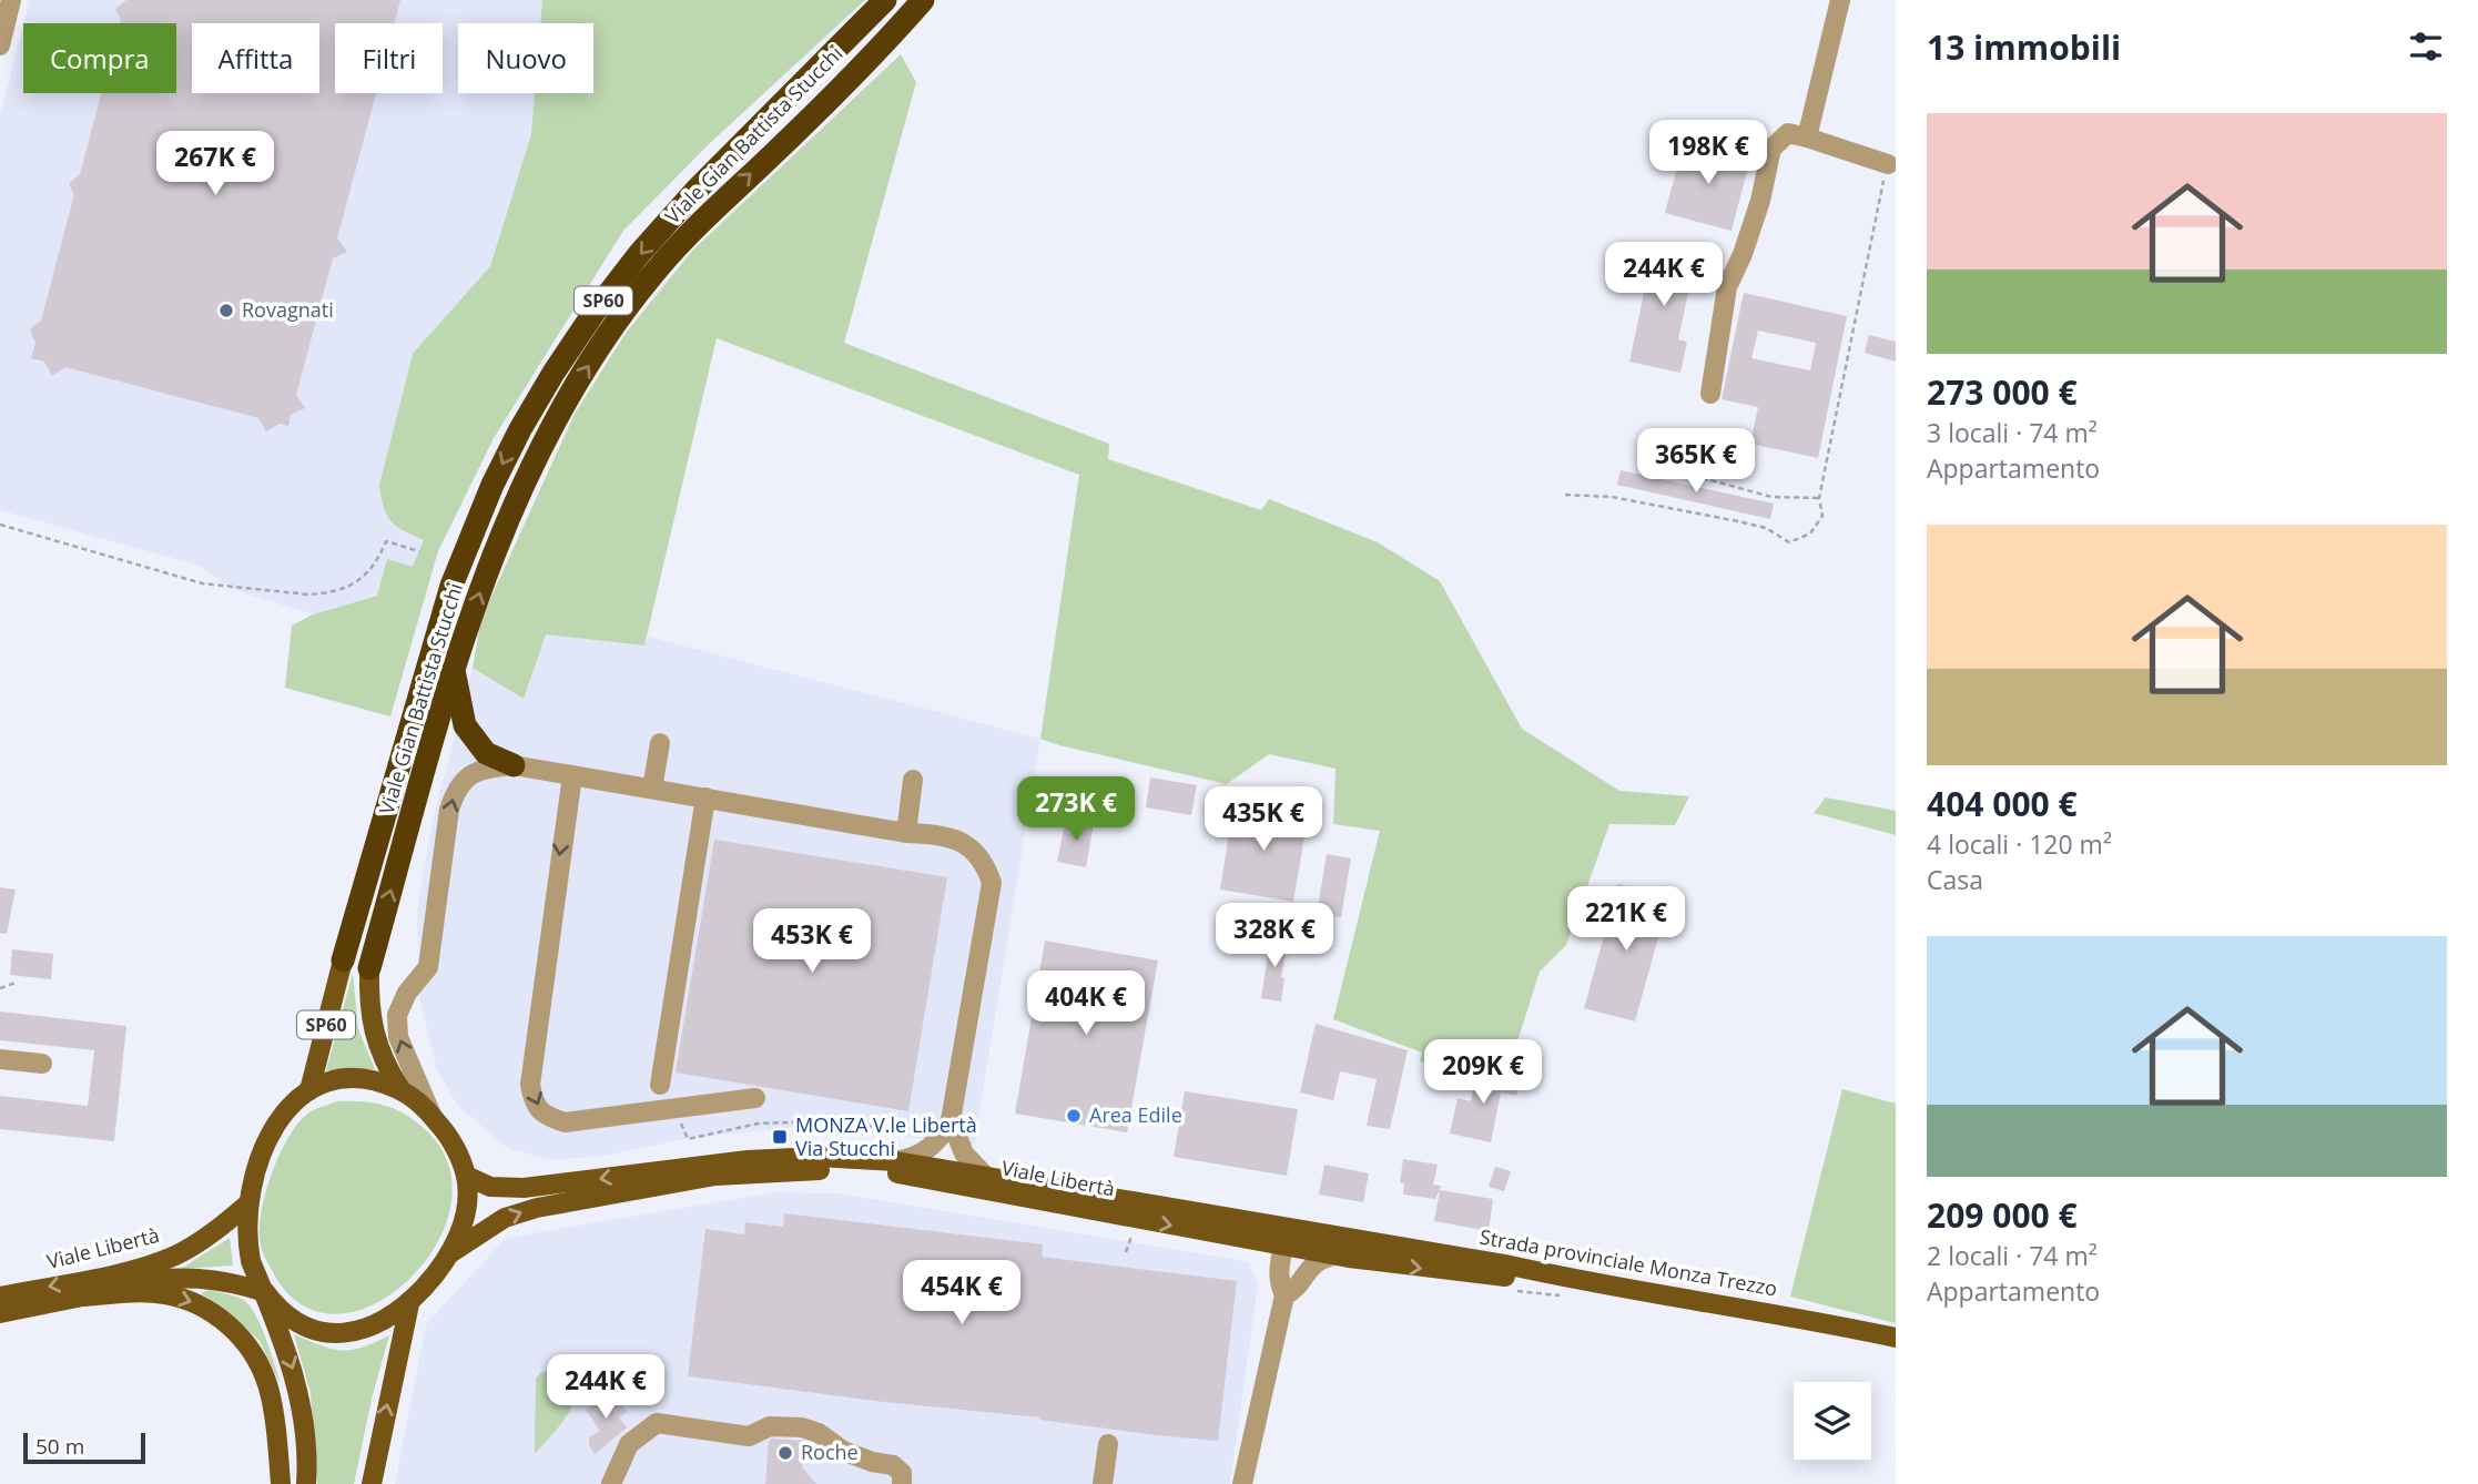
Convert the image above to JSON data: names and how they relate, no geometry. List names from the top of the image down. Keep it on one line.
{"streets":{"highway":["Viale Gian Battista Stucchi","SP60"],"main road":["Viale Libertà","Strada provinciale Monza Trezzo"]},"crossings":[["Viale Gian Battista Stucchi","Viale Libertà"],["Viale Libertà","Strada provinciale Monza Trezzo"]],"places":{"other":["Rovagnati","Area Edile","Roche"],"transit":["MONZA V.le Libertà Via Stucchi"]},"scale_bar":"50 m","page":{"heading":"13 immobili","chip":["Compra","Affitta","Filtri","Nuovo"],"list":[{"name":"273 000 €","note":"3 locali · 74 m² · Appartamento"},{"name":"404 000 €","note":"4 locali · 120 m² · Casa"},{"name":"209 000 €","note":"2 locali · 74 m² · Appartamento"}],"price":["198K €","267K €","244K €","365K €","273K €","435K €","221K €","328K €","453K €","404K €","209K €","454K €","244K €"],"scale":"50 m"}}
